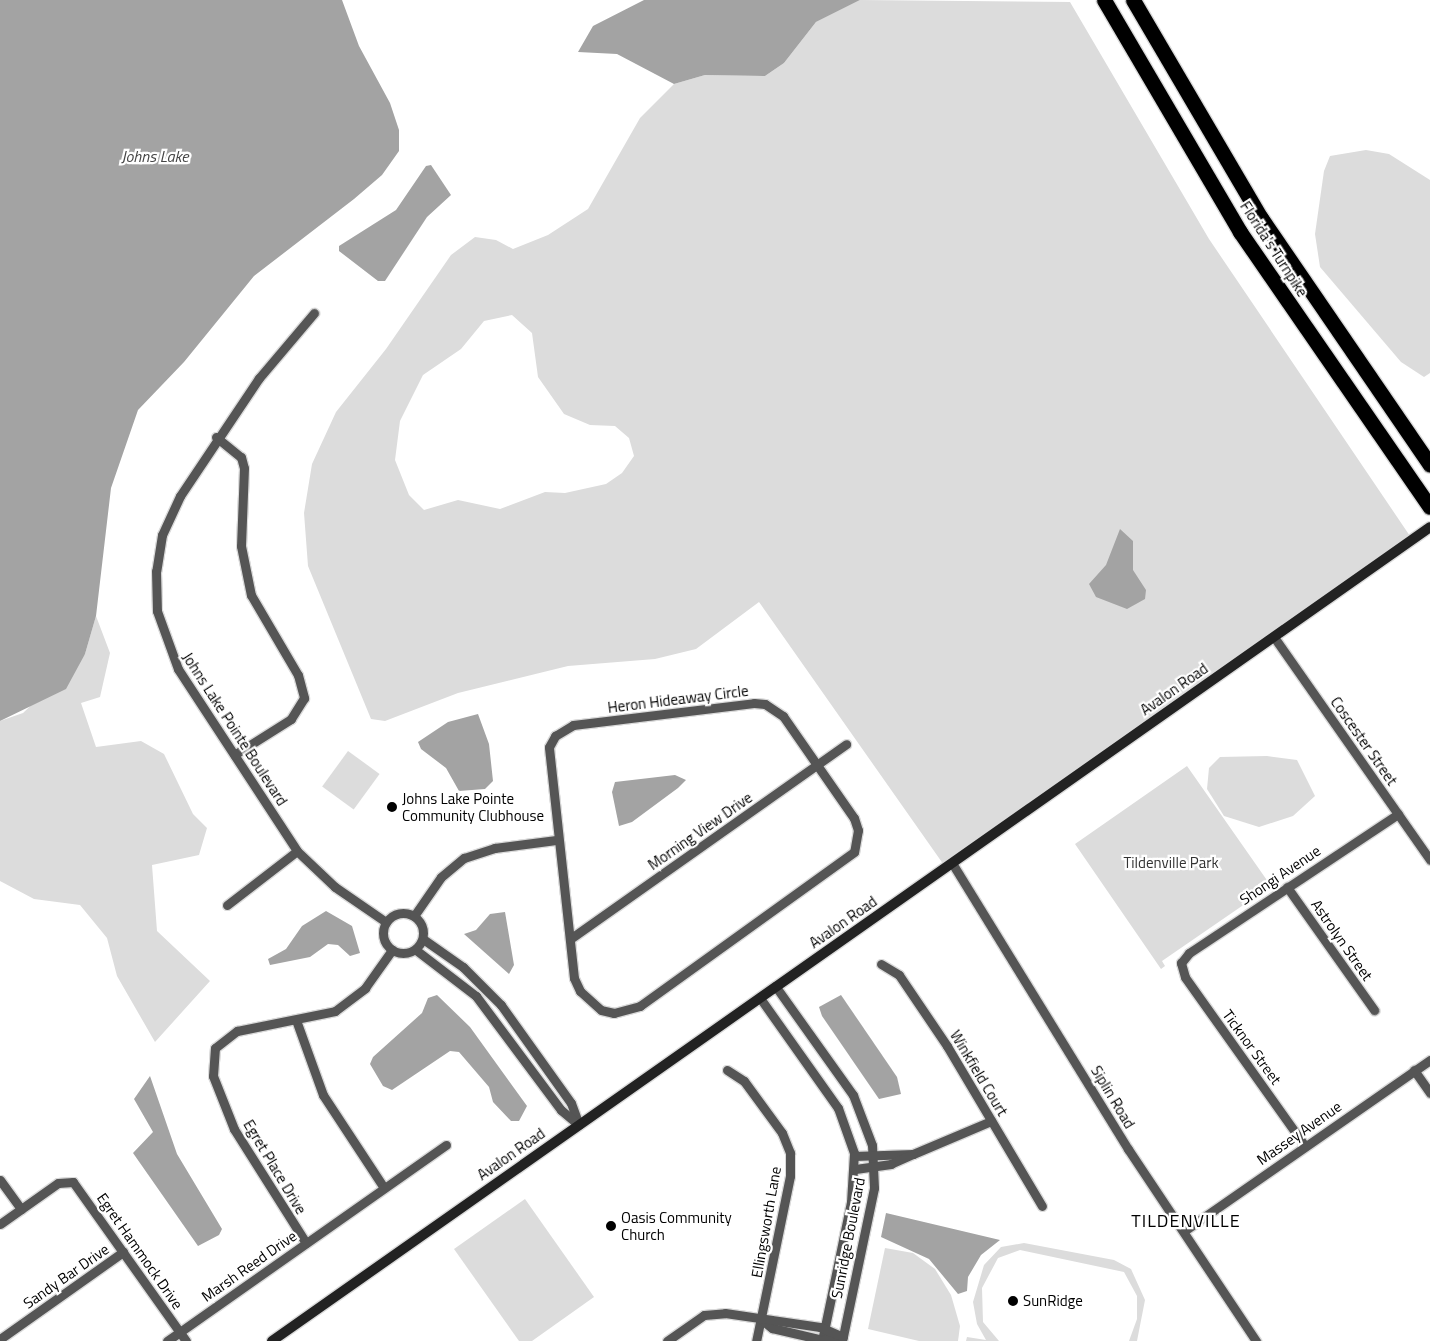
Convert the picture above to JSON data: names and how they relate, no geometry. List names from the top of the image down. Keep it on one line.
{"streets":{"highway":["Florida's Turnpike"],"main road":["Avalon Road"],"street":["Heron Hideaway Circle","Johns Lake Pointe Boulevard","Coscester Street","Morning View Drive","Shongi Avenue","Astrolyn Street","Ticknor Street","Winkfield Court","Siplin Road","Massey Avenue","Egret Place Drive","Ellingsworth Lane","Sunridge Boulevard","Egret Hammock Drive","Marsh Reed Drive","Sandy Bar Drive"]},"crossings":[["Avalon Road","Coscester Street"],["Avalon Road","Siplin Road"],["Avalon Road","Sunridge Boulevard"],["Heron Hideaway Circle","Morning View Drive"],["Johns Lake Pointe Boulevard","Egret Place Drive"],["Coscester Street","Shongi Avenue"],["Shongi Avenue","Astrolyn Street"],["Shongi Avenue","Ticknor Street"],["Ticknor Street","Massey Avenue"],["Siplin Road","Massey Avenue"],["Egret Place Drive","Marsh Reed Drive"],["Egret Hammock Drive","Marsh Reed Drive"],["Egret Hammock Drive","Sandy Bar Drive"]],"districts":["TILDENVILLE"],"water":["Johns Lake"],"parks":["Tildenville Park"],"places":["Johns Lake Pointe Community Clubhouse","Oasis Community Church","SunRidge"]}
